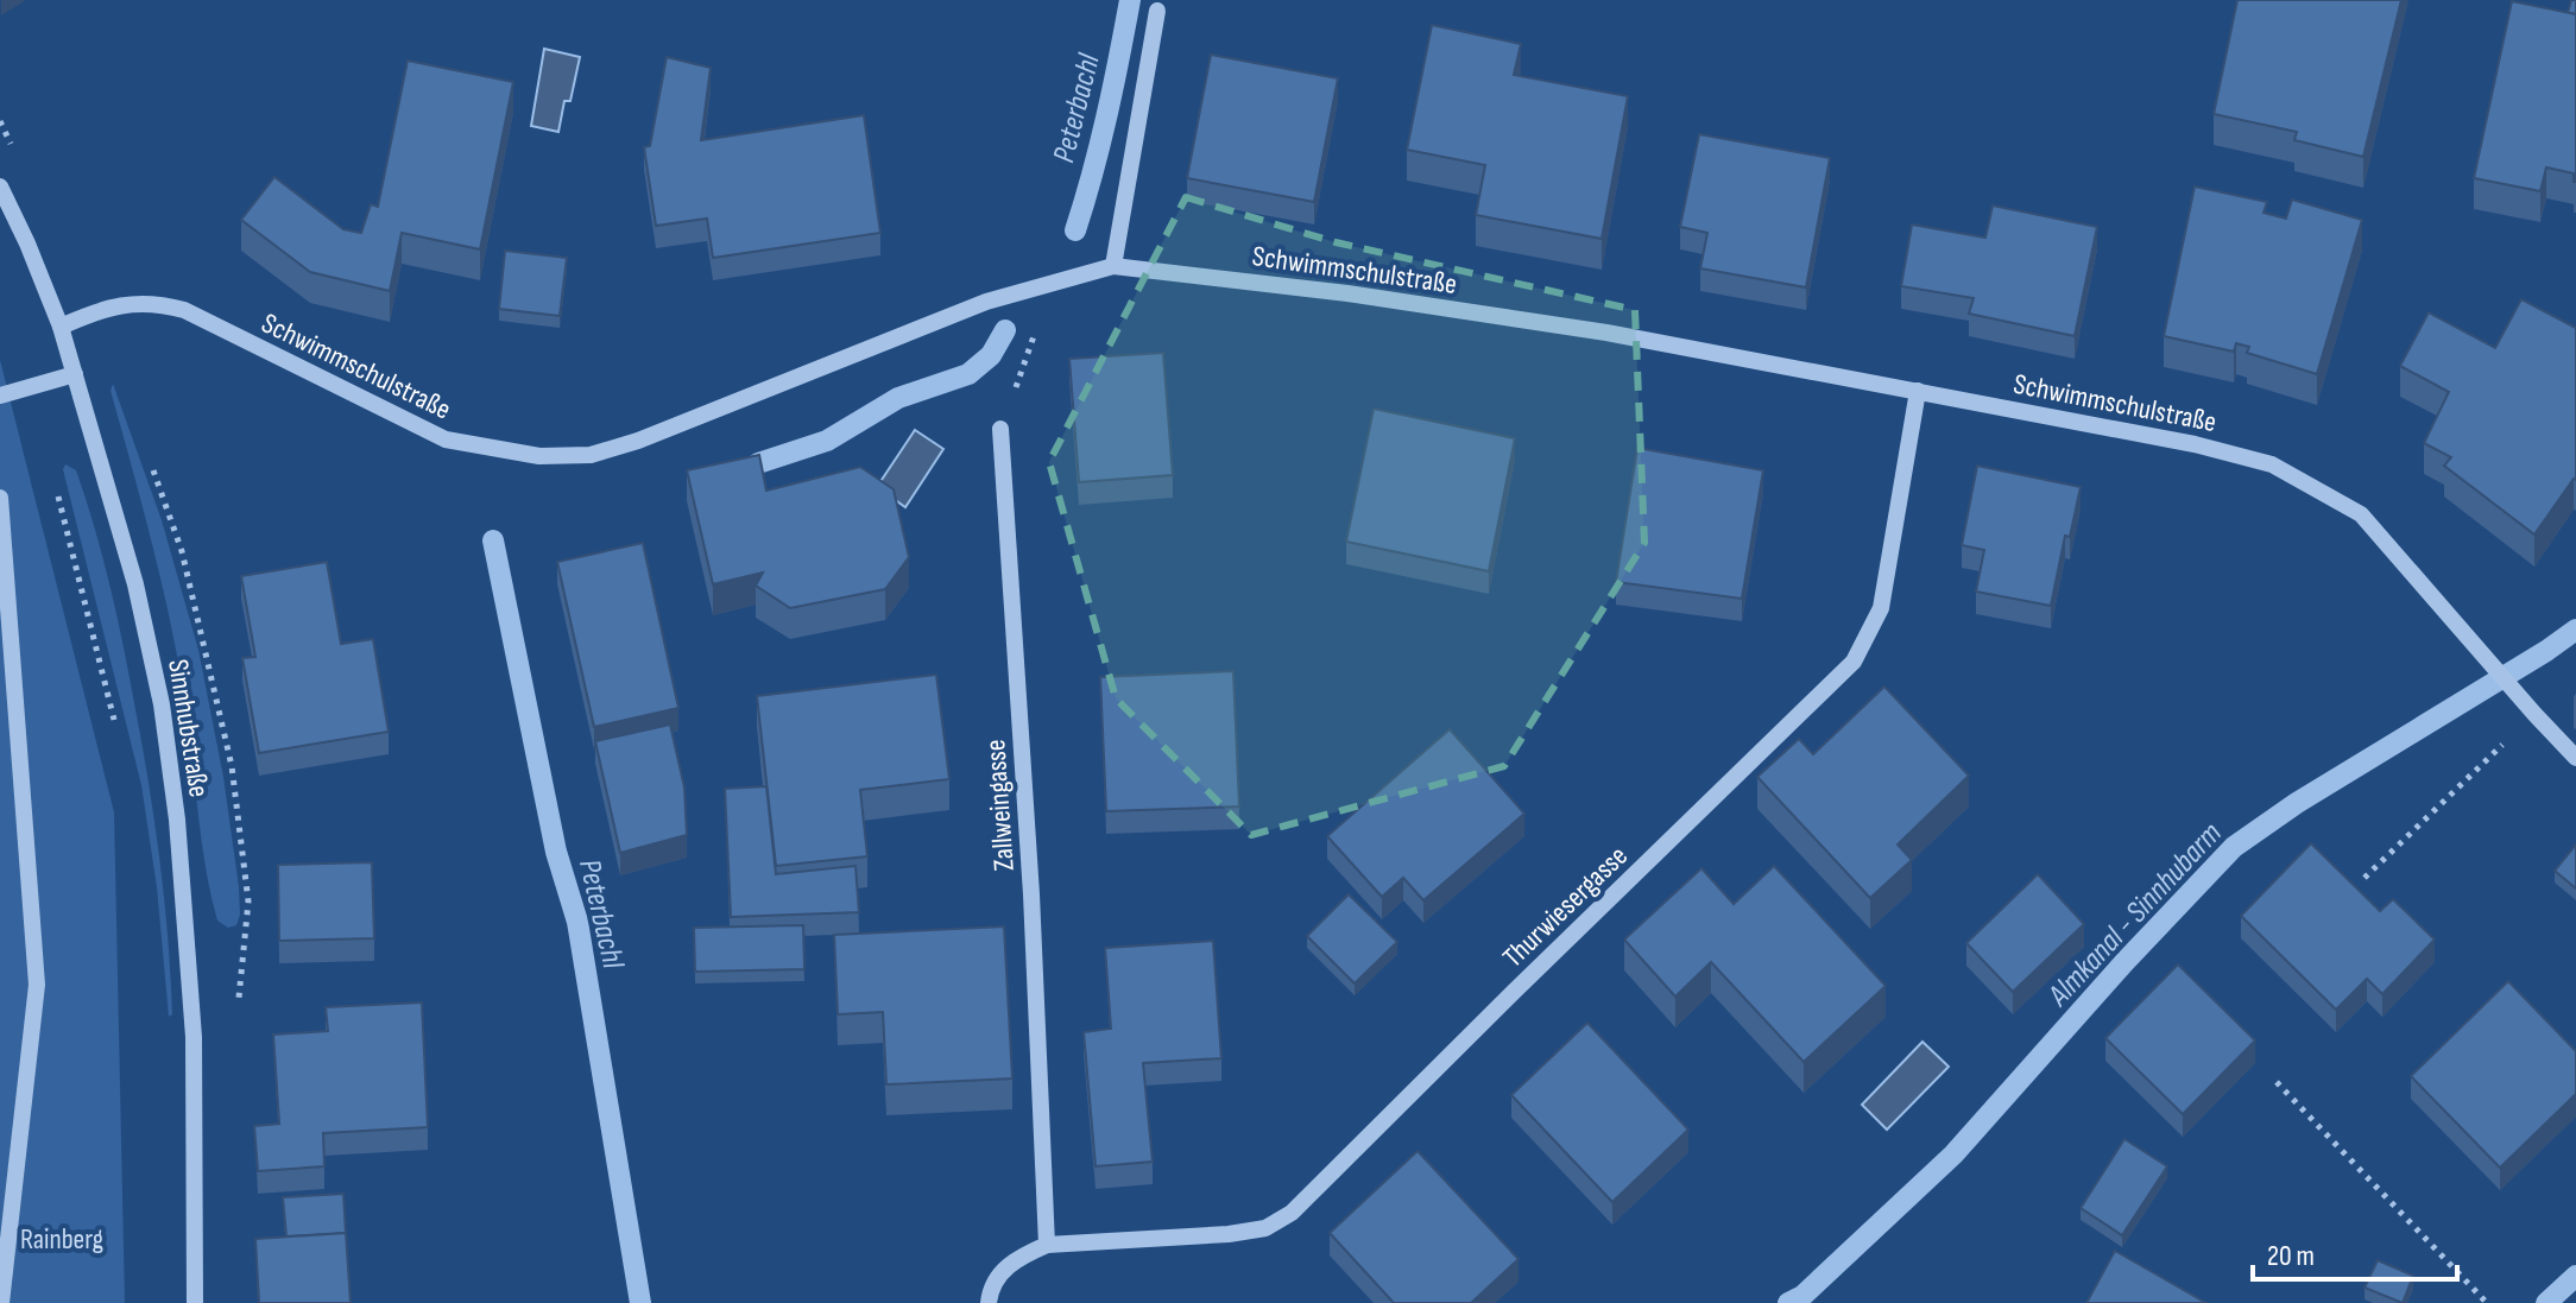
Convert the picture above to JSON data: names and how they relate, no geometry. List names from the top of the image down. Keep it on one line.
{"streets":{"street":["Schwimmschulstraße","Sinnhubstraße","Zallweingasse","Thurwiesergasse"]},"crossings":[["Schwimmschulstraße","Sinnhubstraße"],["Schwimmschulstraße","Thurwiesergasse"],["Zallweingasse","Thurwiesergasse"]],"water":["Peterbachl","Almkanal - Sinnhubarm"],"parks":["Rainberg"],"scale_bar":"20 m"}
